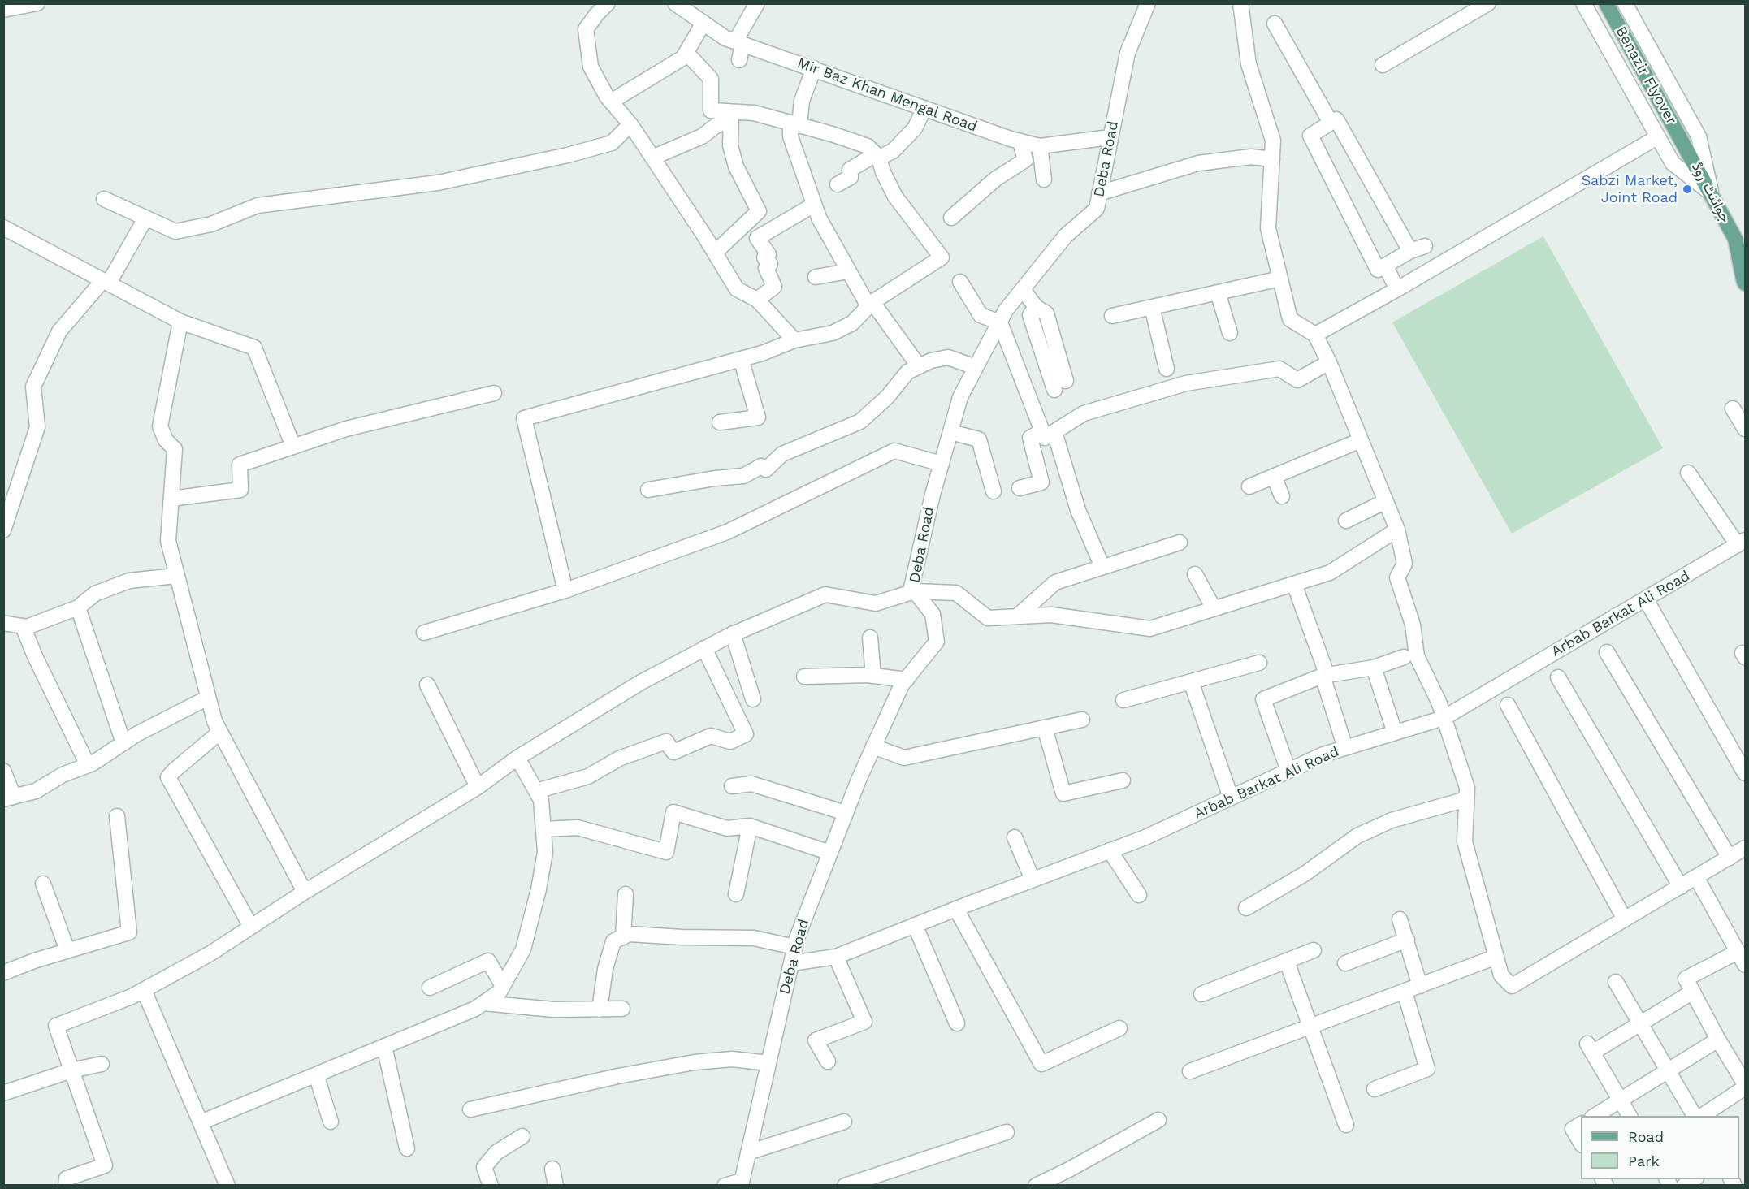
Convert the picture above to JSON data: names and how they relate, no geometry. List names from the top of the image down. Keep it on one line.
{"streets":{"main road":["Benazir Flyover","جوائنٹ روڈ"],"street":["Mir Baz Khan Mengal Road","Deba Road","Arbab Barkat Ali Road"]},"crossings":[["Benazir Flyover","جوائنٹ روڈ"],["Mir Baz Khan Mengal Road","Deba Road"],["Deba Road","Arbab Barkat Ali Road"]],"places":["Sabzi Market, Joint Road"],"legend":["Road","Park"]}
